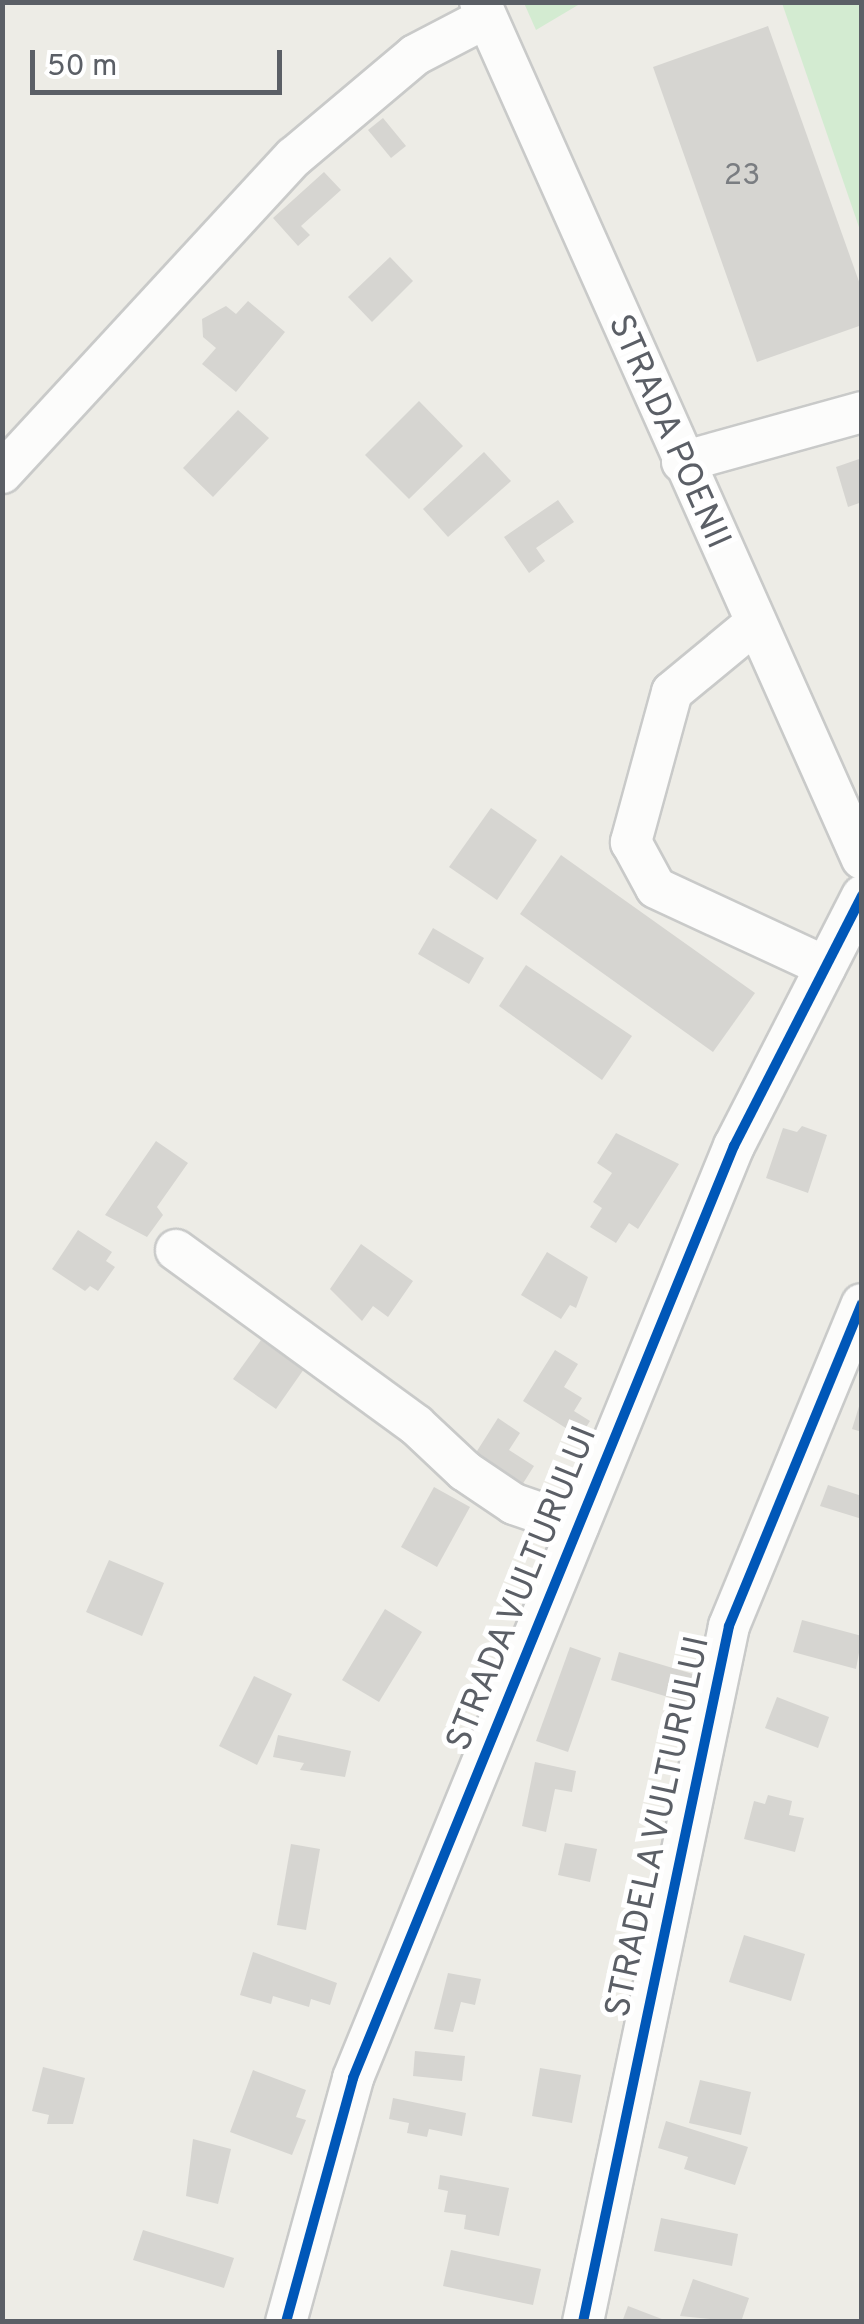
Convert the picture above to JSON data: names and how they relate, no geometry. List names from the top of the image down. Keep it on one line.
{"streets":{"street":["STRADA POENII","STRADA VULTURULUI","STRADELA VULTURULUI"]},"house_numbers":["23"],"scale_bar":"50 m"}
